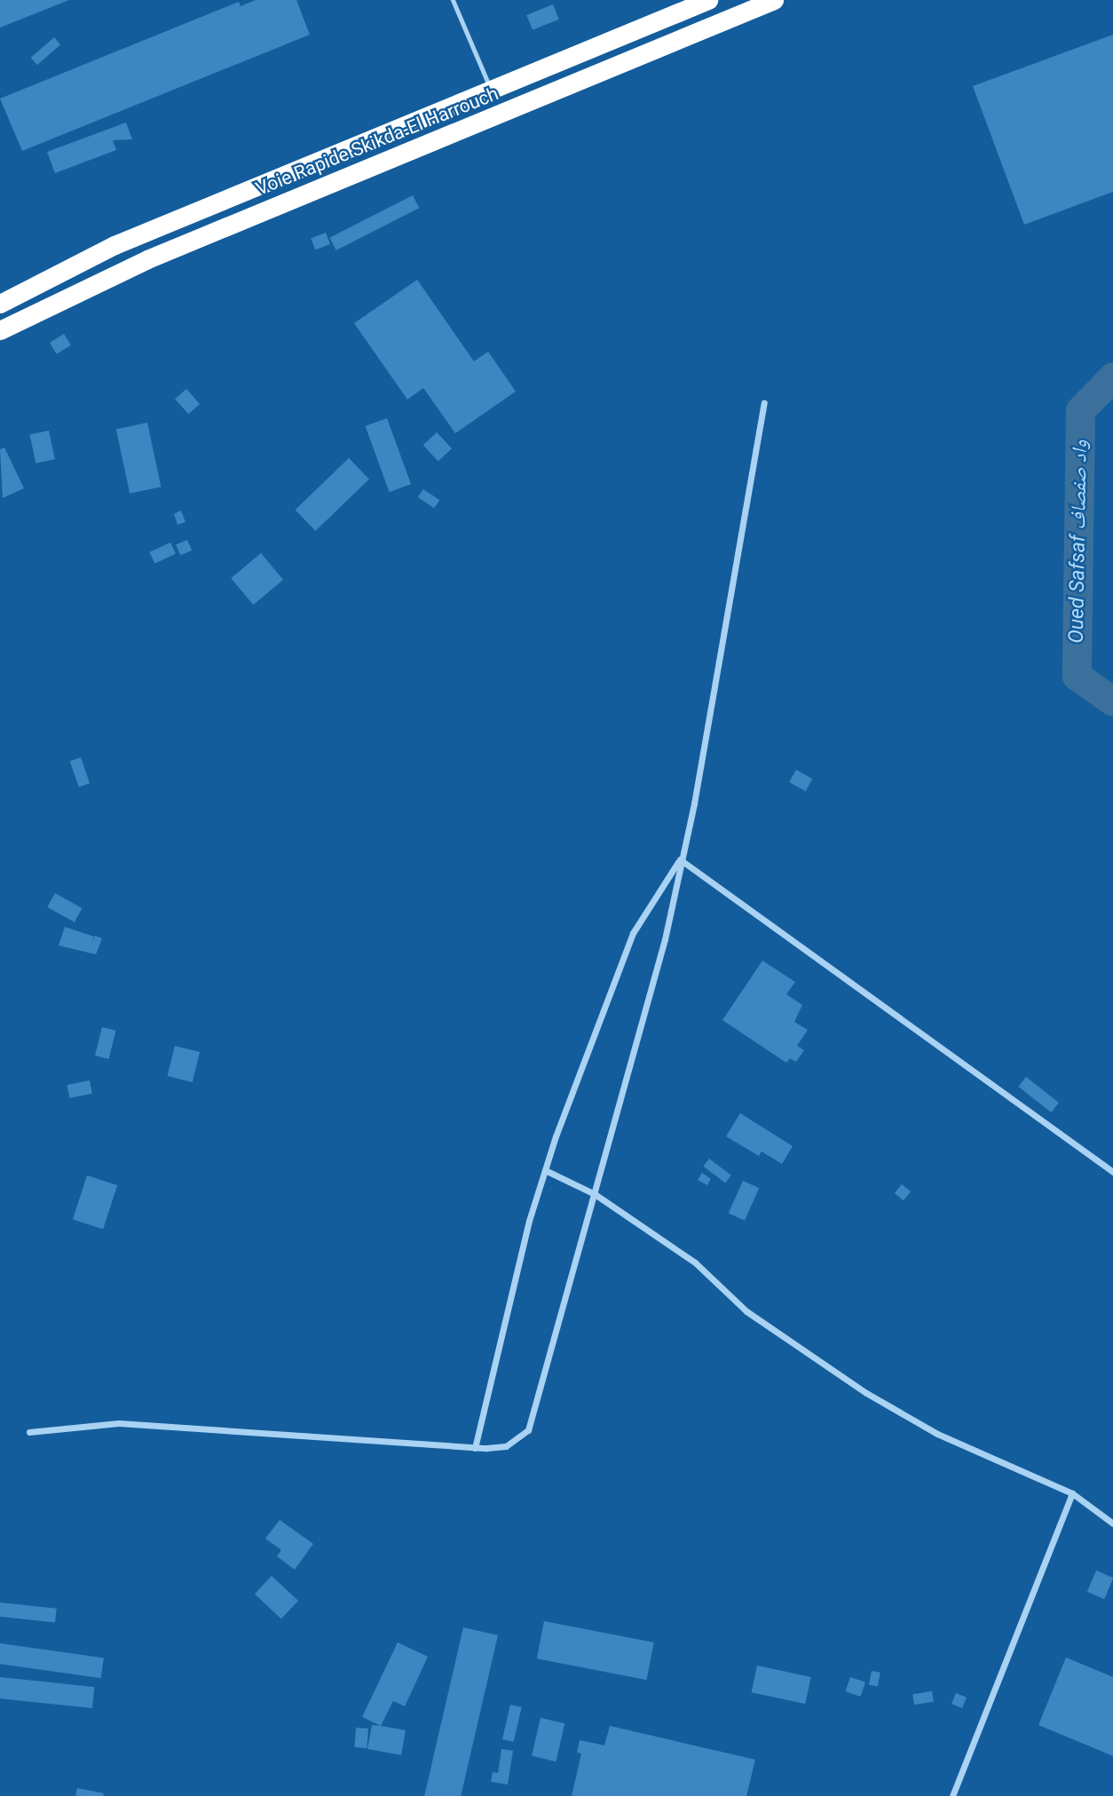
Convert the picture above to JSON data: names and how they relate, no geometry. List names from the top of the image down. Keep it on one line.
{"streets":{"highway":["Voie Rapide Skikda-El Harrouch"]},"water":["Oued Safsaf واد صفصاف"]}
